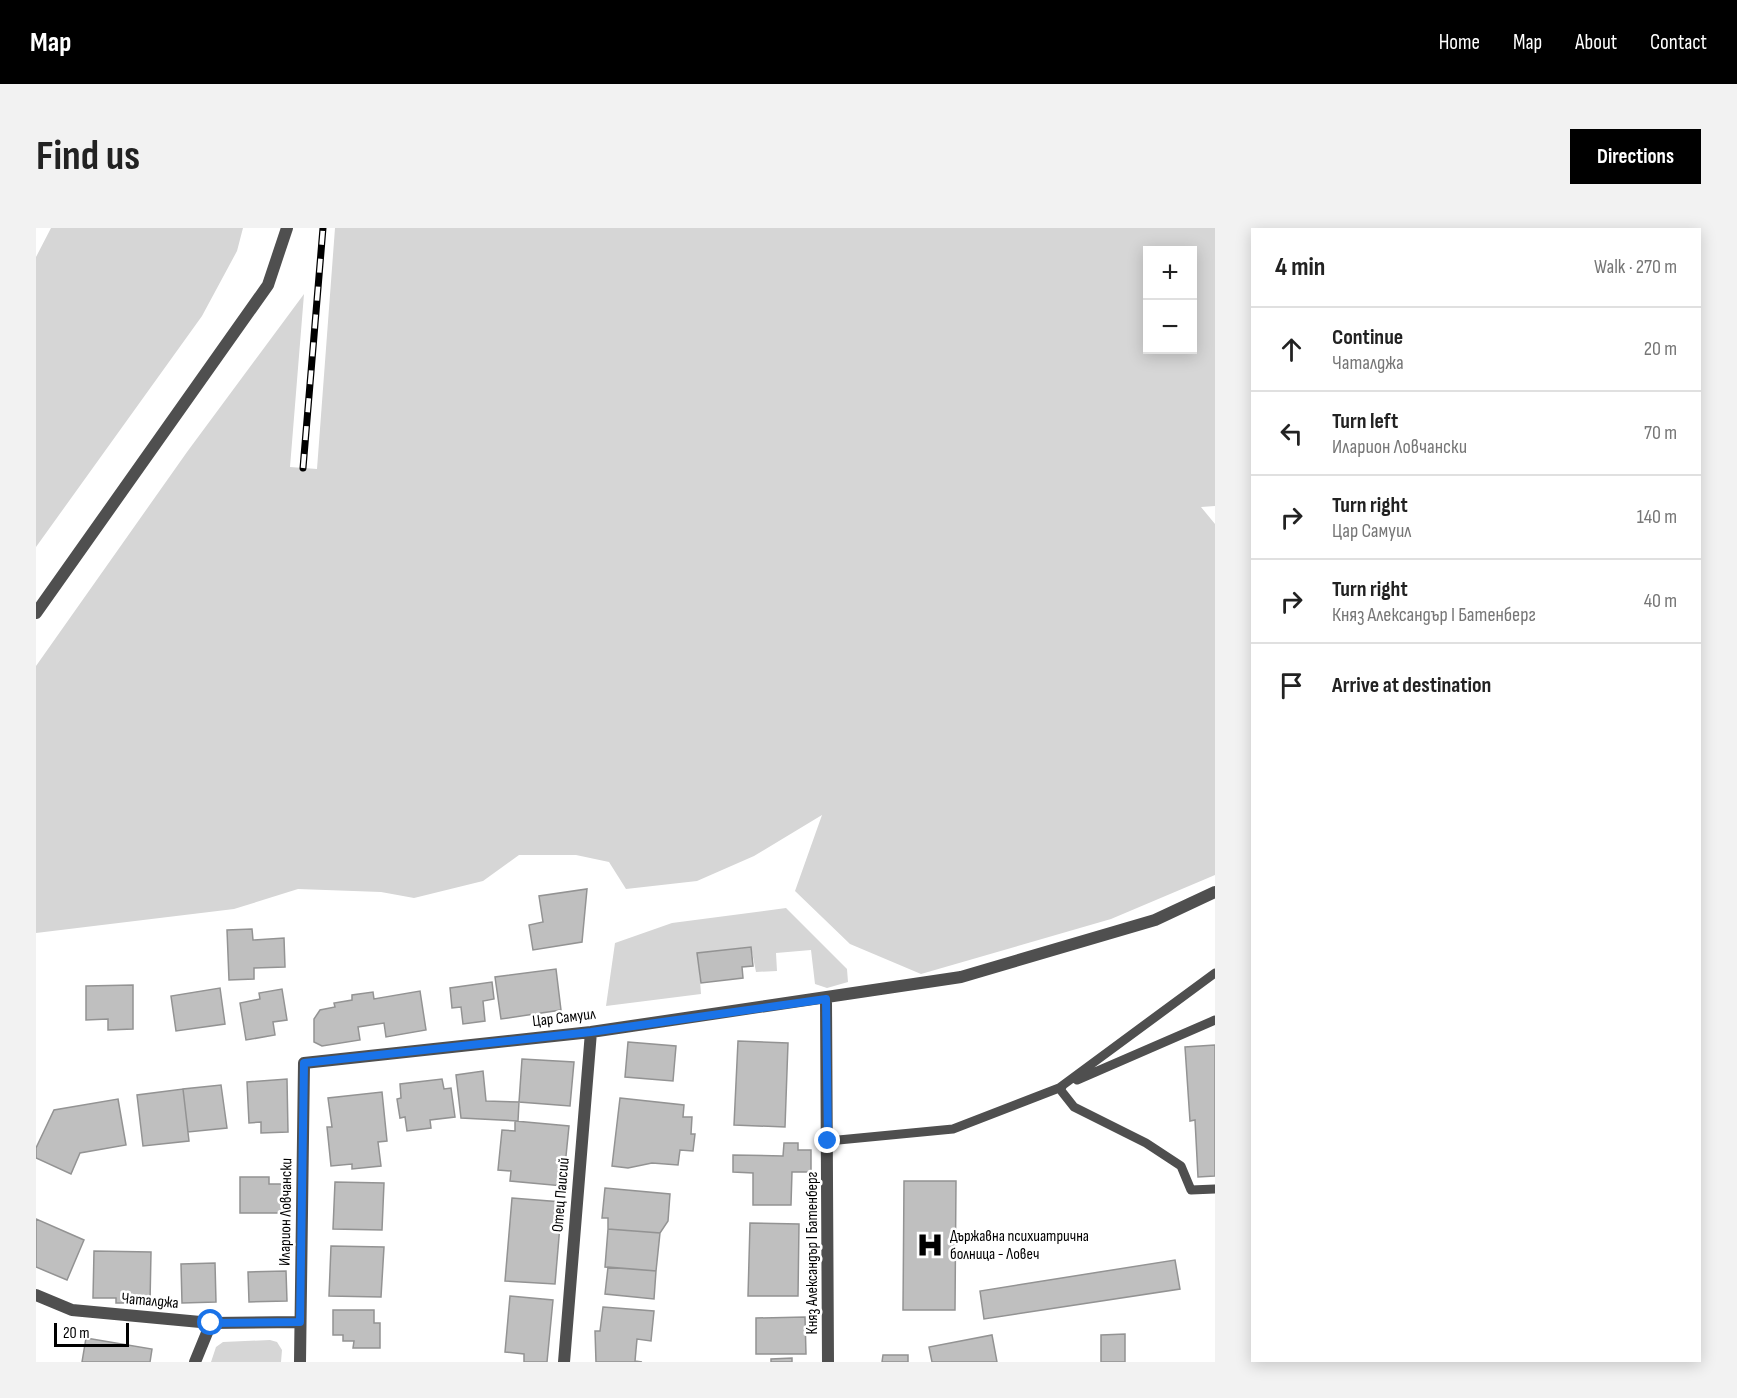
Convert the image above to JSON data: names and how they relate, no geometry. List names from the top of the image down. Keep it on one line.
{"streets":{"street":["Цар Самуил","Отец Паисий","Иларион Ловчански","Княз Александър I Батенберг","Чаталджа"]},"crossings":[["Цар Самуил","Отец Паисий"],["Цар Самуил","Иларион Ловчански"],["Цар Самуил","Княз Александър I Батенберг"],["Иларион Ловчански","Чаталджа"]],"places":{"hospital":["Държавна психиатрична болница - Ловеч"]},"scale_bar":"20 m","page":{"header":"Map","nav":["Home","Map","About","Contact"],"buttons":"Directions","title":"Find us","heading":["4 min","Walk · 270 m"],"map_buttons":["+","−"],"list":[["Continue","Чаталджа","20 m"],["Turn left","Иларион Ловчански","70 m"],["Turn right","Цар Самуил","140 m"],["Turn right","Княз Александър I Батенберг","40 m"],"Arrive at destination"],"scale":"20 m"}}
